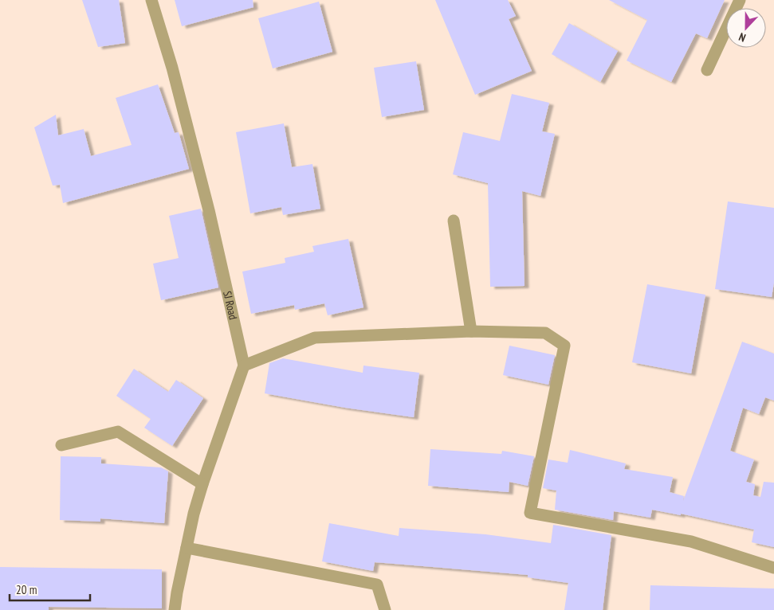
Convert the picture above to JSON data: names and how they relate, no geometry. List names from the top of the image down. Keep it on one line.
{"streets":{"street":["SJ Road"]},"scale_bar":"20 m","north":"bottom"}
